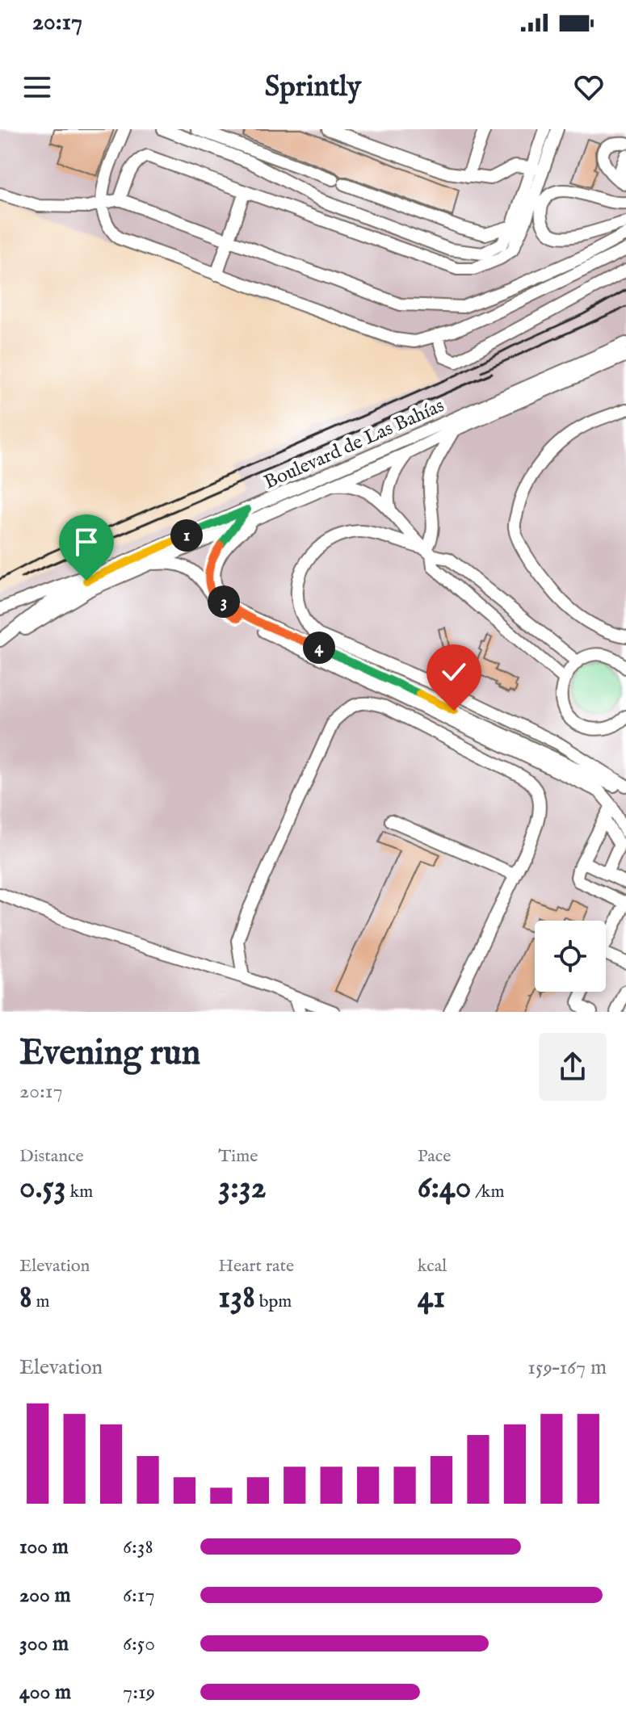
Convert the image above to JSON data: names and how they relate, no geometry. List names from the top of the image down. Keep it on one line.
{"streets":{"street":["Boulevard de Las Bahías"]},"page":{"status":"20:17","header":"Sprintly","pins":["1","3","4"],"heading":["Evening run","20:17"],"stats":[["Distance","0.53 km"],["Time","3:32"],["Pace","6:40 /km"],["Elevation","8 m"],["Heart rate","138 bpm"],["kcal","41"]],"chart":["Elevation","159–167 m"],"list":[{"name":"100 m","note":"6:38"},{"name":"200 m","note":"6:17"},{"name":"300 m","note":"6:50"},{"name":"400 m","note":"7:19"}]}}
